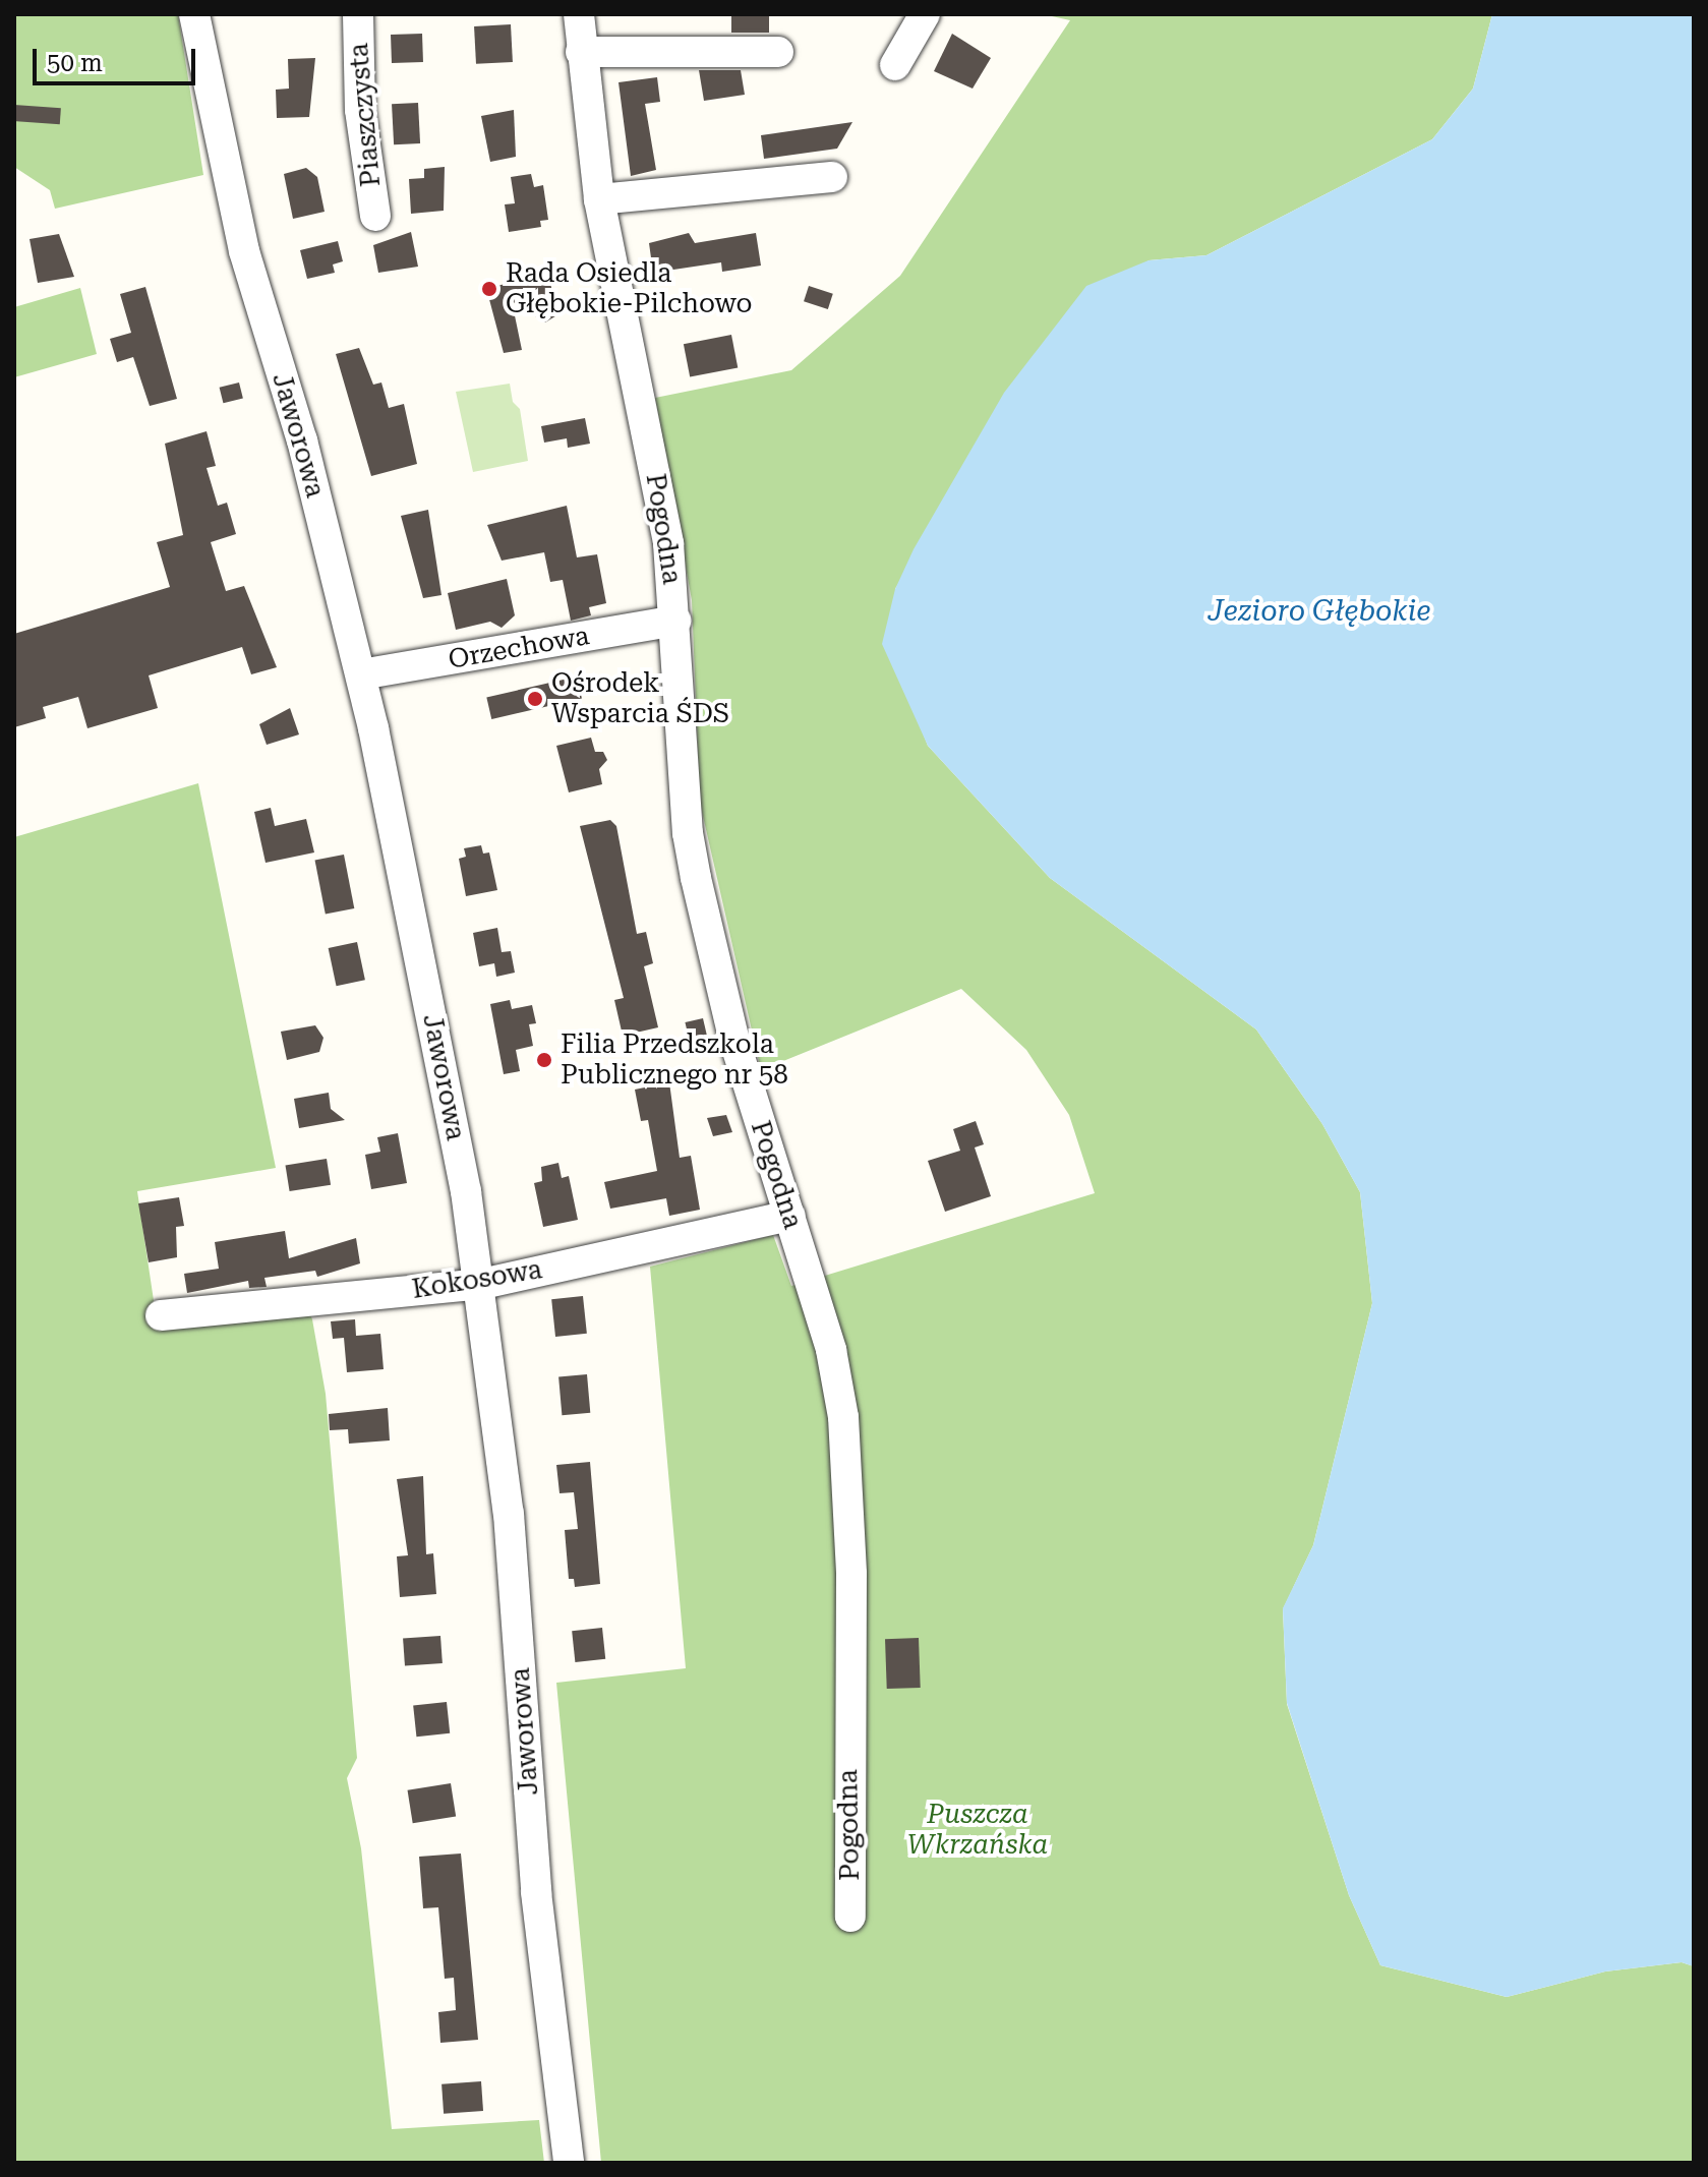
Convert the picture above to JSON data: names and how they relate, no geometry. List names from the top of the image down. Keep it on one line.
{"streets":{"street":["Piaszczysta","Jaworowa","Pogodna","Orzechowa","Kokosowa"]},"crossings":[["Jaworowa","Orzechowa"],["Jaworowa","Kokosowa"],["Pogodna","Orzechowa"],["Pogodna","Kokosowa"]],"water":["Jezioro Głębokie"],"parks":["Puszcza Wkrzańska"],"places":["Rada Osiedla Głębokie-Pilchowo","Ośrodek Wsparcia ŚDS","Filia Przedszkola Publicznego nr 58"],"scale_bar":"50 m"}
